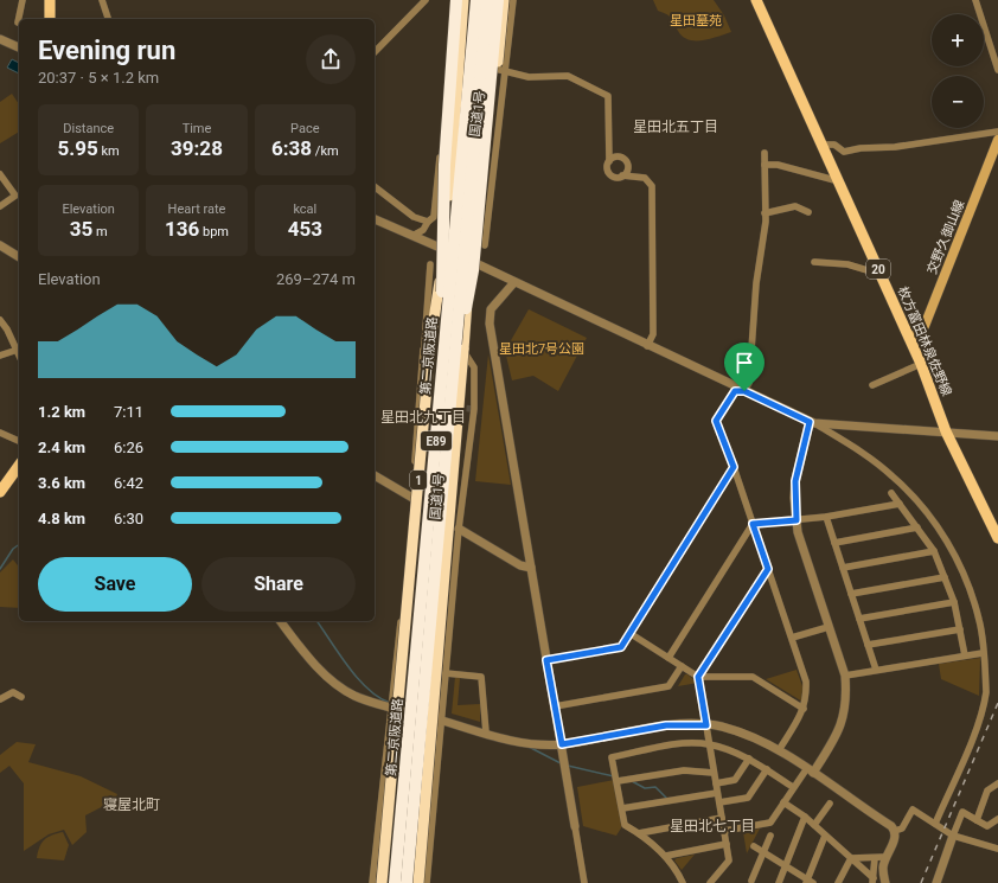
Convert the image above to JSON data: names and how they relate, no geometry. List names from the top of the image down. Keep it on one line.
{"streets":{"highway":["国道1号","第二京阪道路","E89","1"],"main road":["交野久御山線","20","枚方富田林泉佐野線"]},"crossings":[["国道1号","第二京阪道路"],["交野久御山線","枚方富田林泉佐野線"]],"districts":["星田北五丁目","星田北九丁目","寝屋北町","星田北七丁目"],"parks":["星田墓苑","星田北7号公園"],"page":{"map_buttons":["+","−"],"heading":["Evening run","20:37 · 5 × 1.2 km"],"stats":[["Distance","5.95 km"],["Time","39:28"],["Pace","6:38 /km"],["Elevation","35 m"],["Heart rate","136 bpm"],["kcal","453"]],"chart":["Elevation","269–274 m"],"list":[{"name":"1.2 km","note":"7:11"},{"name":"2.4 km","note":"6:26"},{"name":"3.6 km","note":"6:42"},{"name":"4.8 km","note":"6:30"}],"buttons":["Save","Share"]}}
